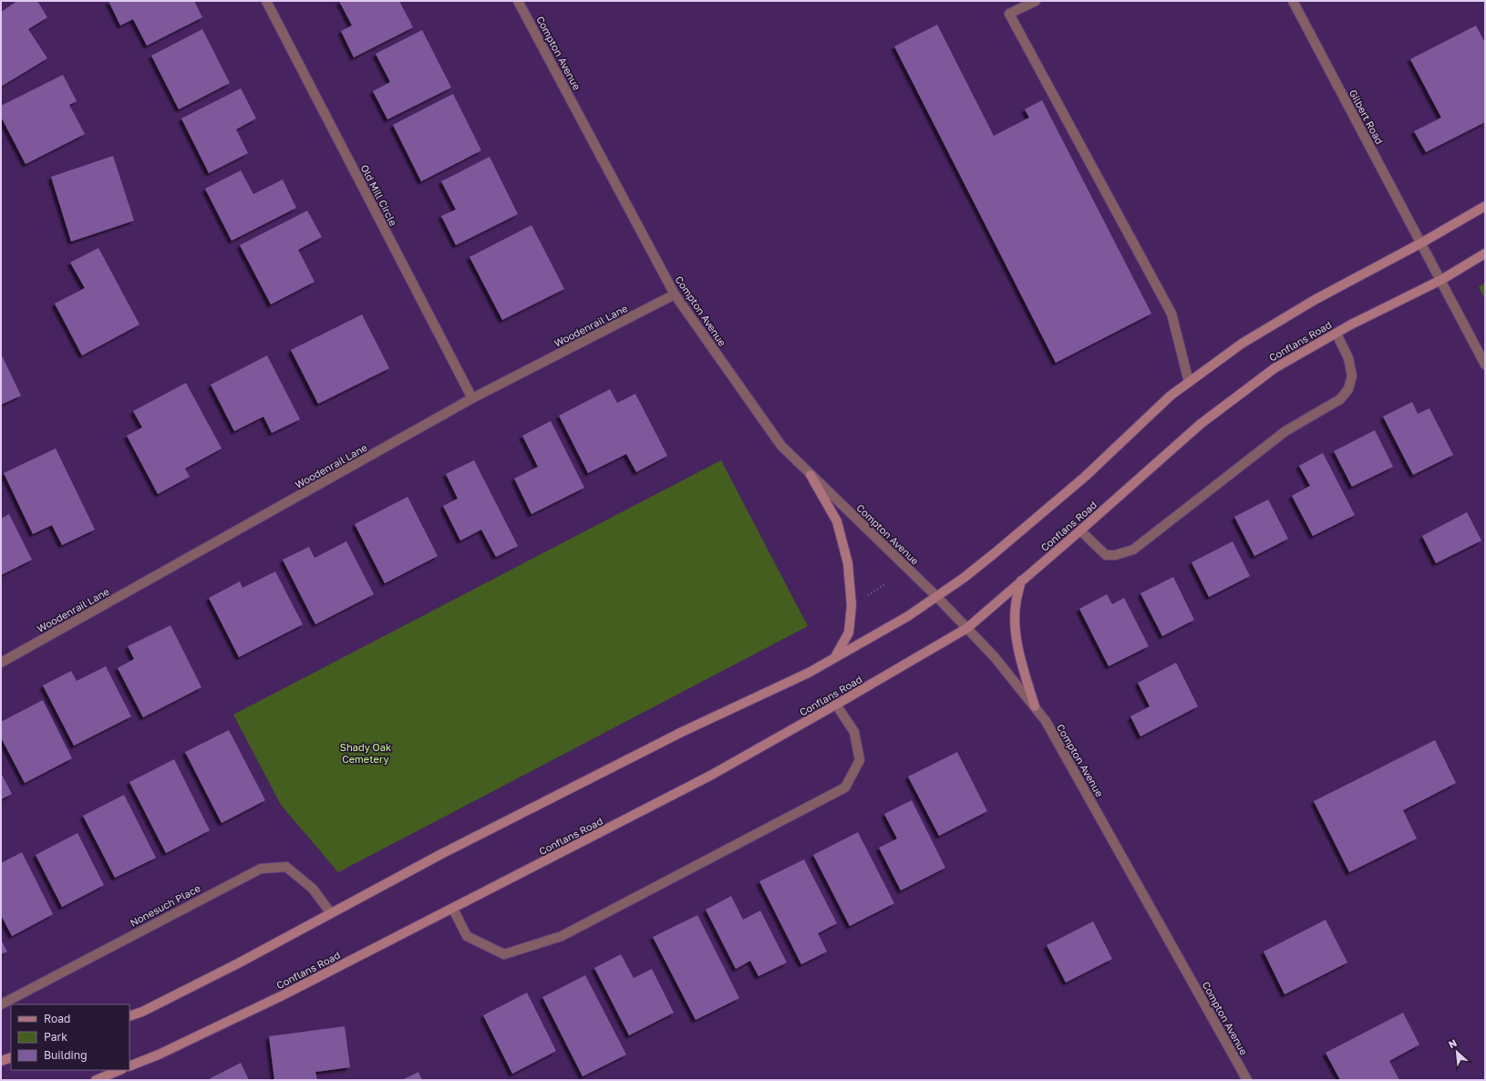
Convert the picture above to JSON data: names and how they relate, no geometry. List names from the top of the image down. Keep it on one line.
{"streets":{"main road":["Conflans Road"],"street":["Compton Avenue","Gilbert Road","Old Mill Circle","Woodenrail Lane","Nonesuch Place"]},"crossings":[["Compton Avenue","Woodenrail Lane"],["Compton Avenue","Conflans Road"],["Gilbert Road","Conflans Road"],["Old Mill Circle","Woodenrail Lane"]],"parks":["Shady Oak Cemetery"],"legend":["Road","Park","Building"],"north":"top left"}
